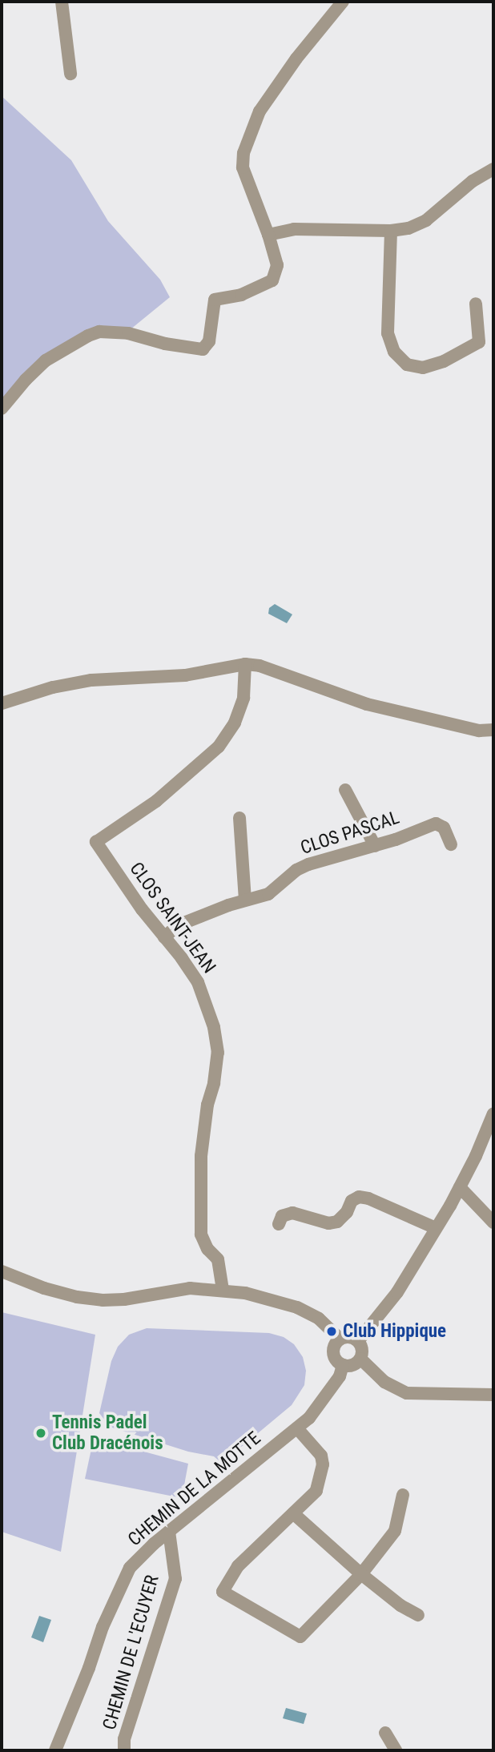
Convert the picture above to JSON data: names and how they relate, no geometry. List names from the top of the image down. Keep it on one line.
{"streets":{"street":["CLOS PASCAL","CLOS SAINT-JEAN","CHEMIN DE LA MOTTE","CHEMIN DE L'ECUYER"]},"crossings":[["CLOS PASCAL","CLOS SAINT-JEAN"],["CHEMIN DE LA MOTTE","CHEMIN DE L'ECUYER"]],"places":["Club Hippique","Tennis Padel Club Dracénois"]}
